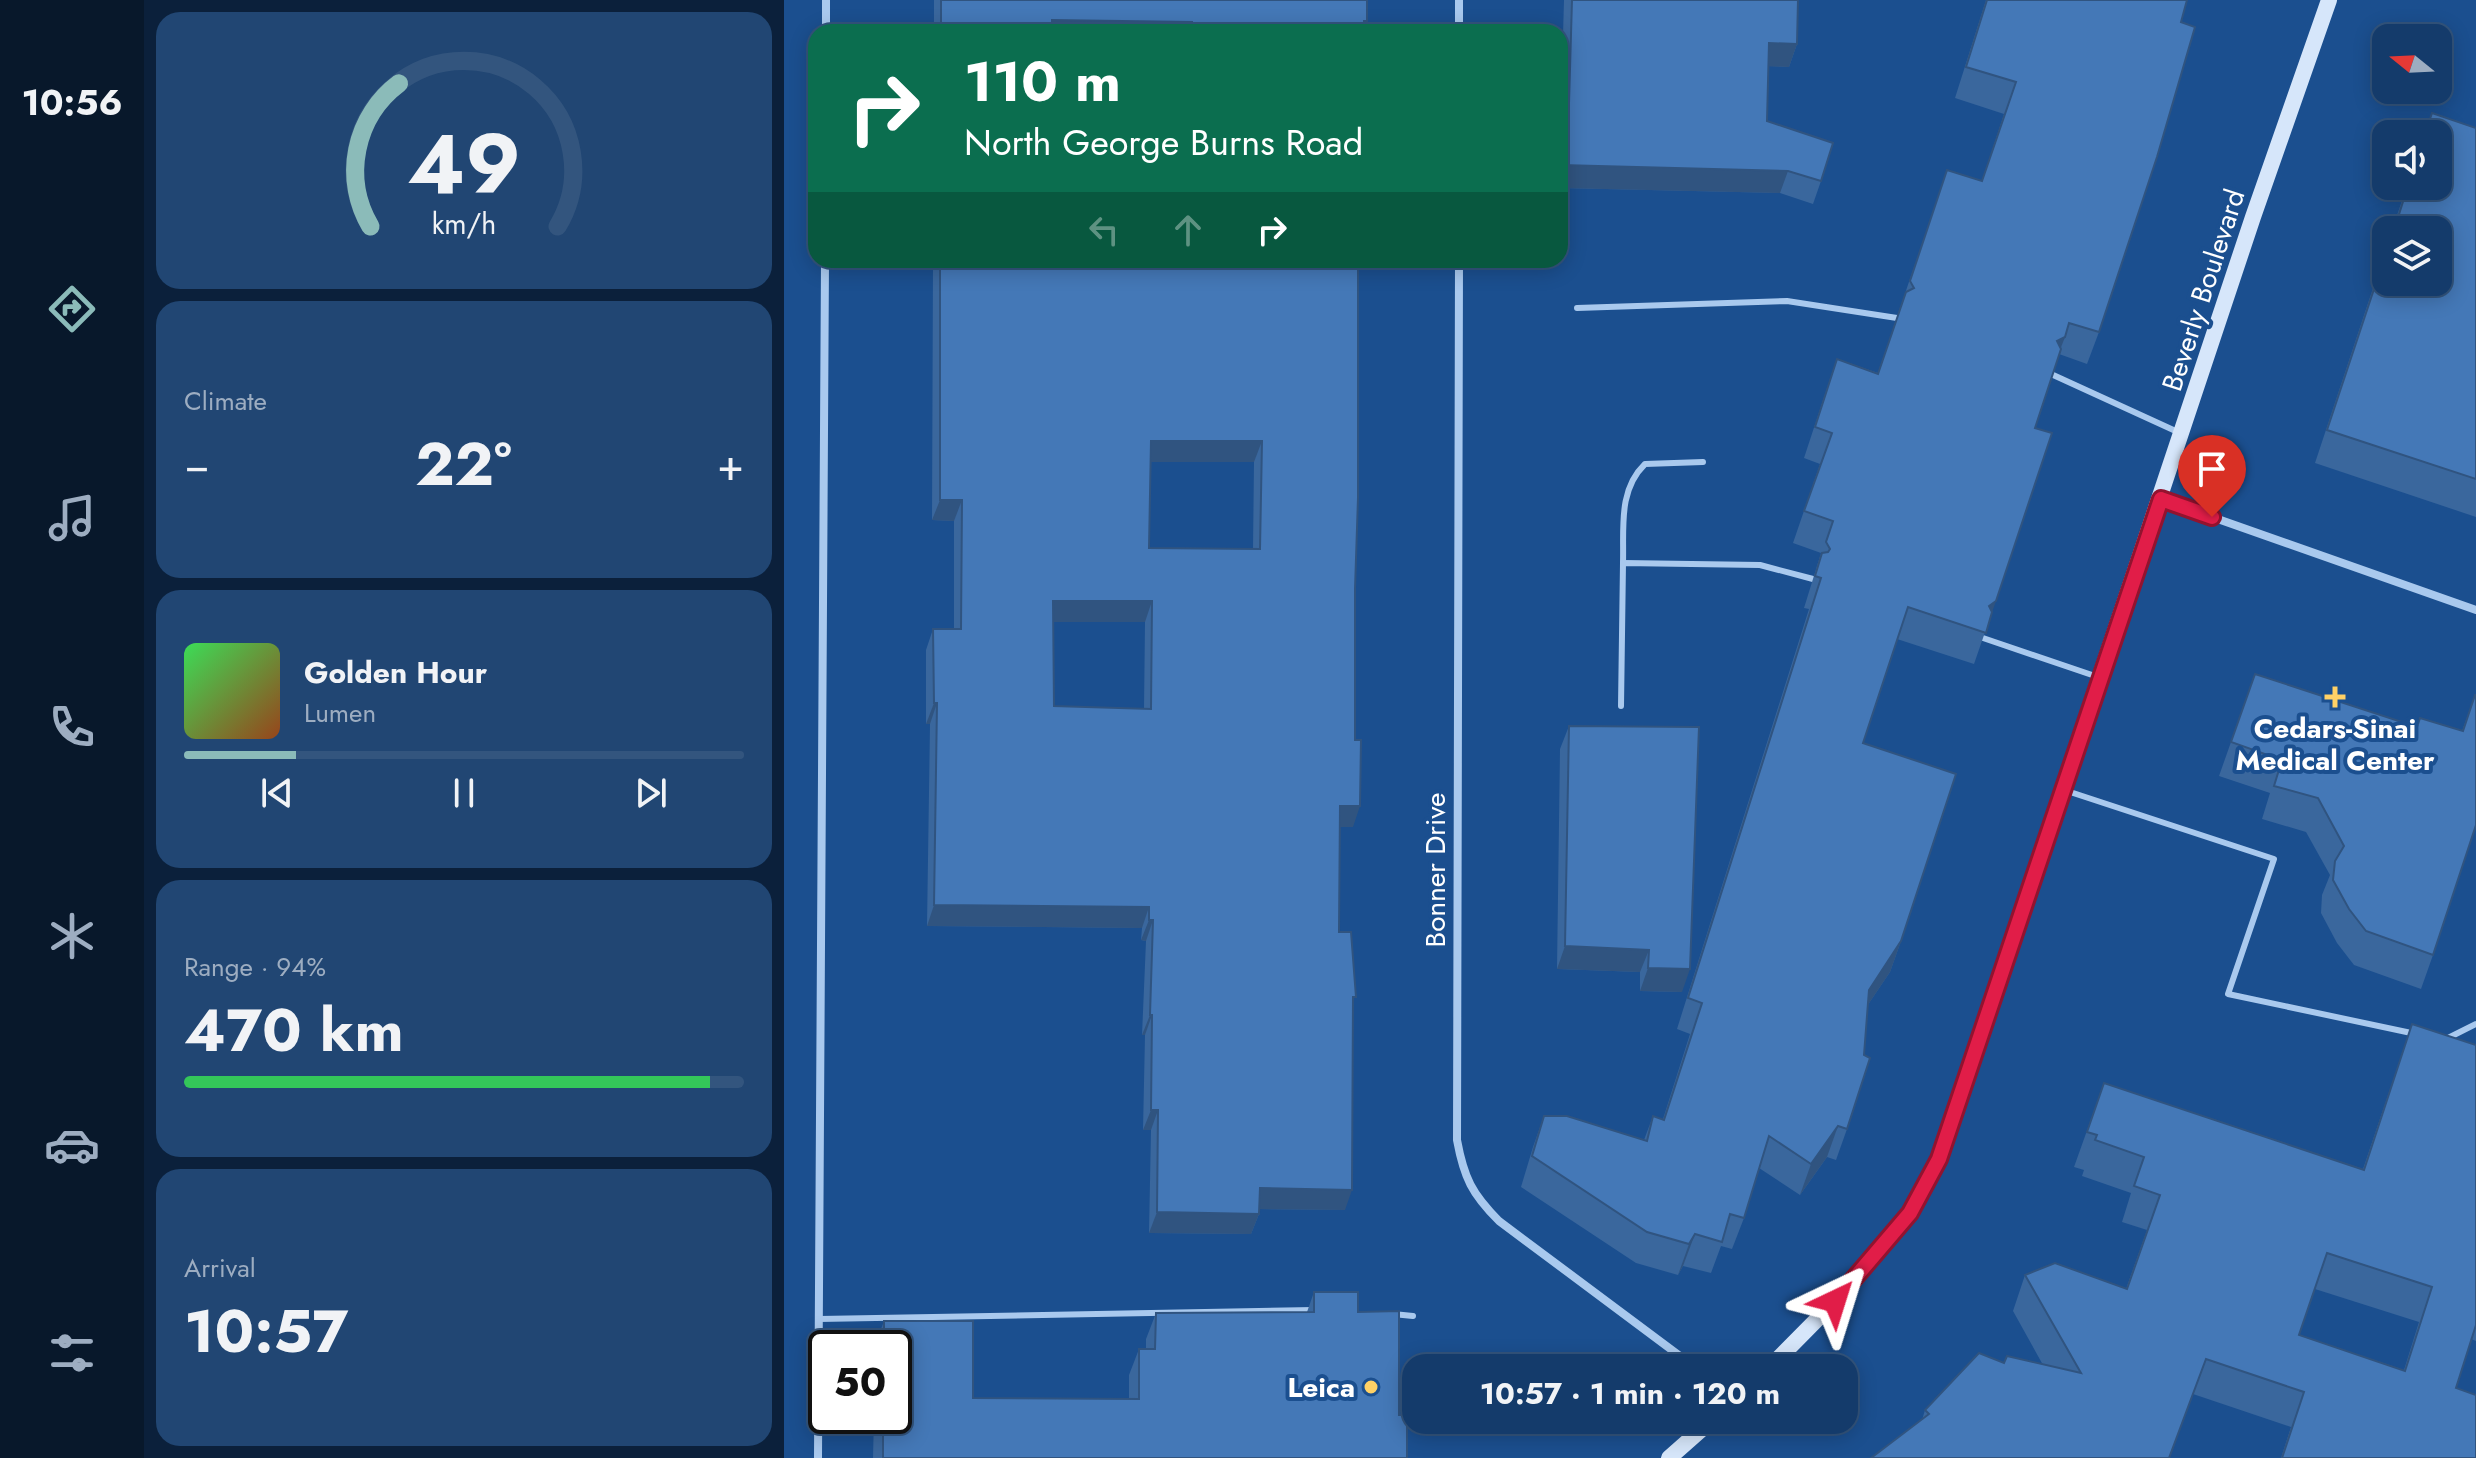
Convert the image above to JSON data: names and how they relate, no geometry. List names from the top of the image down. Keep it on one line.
{"streets":{"main road":["Beverly Boulevard"],"street":["Bonner Drive"]},"places":{"health":["Cedars-Sinai Medical Center"],"other":["Leica"]},"north":"left","page":{"tabs":"10:56","turn":["110 m","North George Burns Road"],"tile":["Climate",["Range · 94%","470 km"],["Arrival","10:57"]],"heat":["−","22°","+"],"song":["Golden Hour","Lumen"],"limit":"50","trip":"10:57 · 1 min · 120 m","gauge":["49","km/h"]}}
